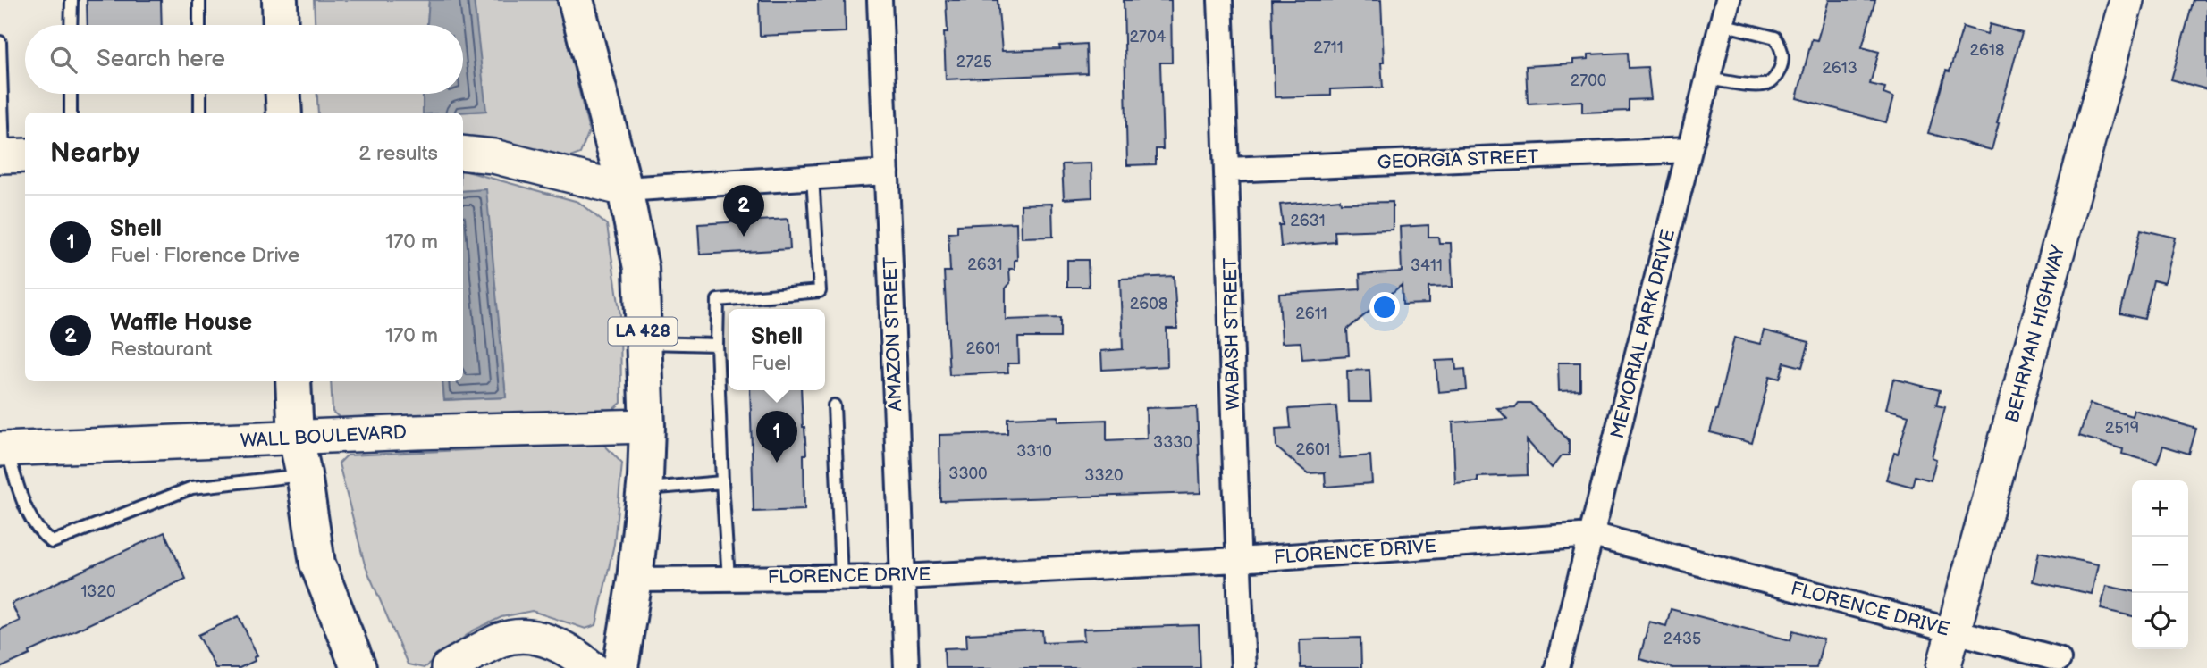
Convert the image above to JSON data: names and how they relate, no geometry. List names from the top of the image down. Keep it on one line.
{"streets":{"main road":["LA 428"],"street":["GEORGIA STREET","AMAZON STREET","WABASH STREET","MEMORIAL PARK DRIVE","BEHRMAN HIGHWAY","WALL BOULEVARD","FLORENCE DRIVE"]},"crossings":[["GEORGIA STREET","WABASH STREET"],["GEORGIA STREET","MEMORIAL PARK DRIVE"],["LA 428","WALL BOULEVARD"],["LA 428","FLORENCE DRIVE"],["AMAZON STREET","FLORENCE DRIVE"],["WABASH STREET","FLORENCE DRIVE"],["MEMORIAL PARK DRIVE","FLORENCE DRIVE"],["BEHRMAN HIGHWAY","FLORENCE DRIVE"]],"house_numbers":["2704","2711","2618","2725","2613","2700","2631","2631","3411","2608","2611","2601","2519","3330","2601","3310","3300","3320","1320","2435"],"page":{"search":"Search here","heading":["Nearby","2 results"],"pins":["2","1"],"list":[{"mark":"1","name":"Shell","note":"Fuel · Florence Drive","value":"170 m"},{"mark":"2","name":"Waffle House","note":"Restaurant","value":"170 m"}],"popup":["Shell","Fuel"],"map_buttons":["+","−"]}}
